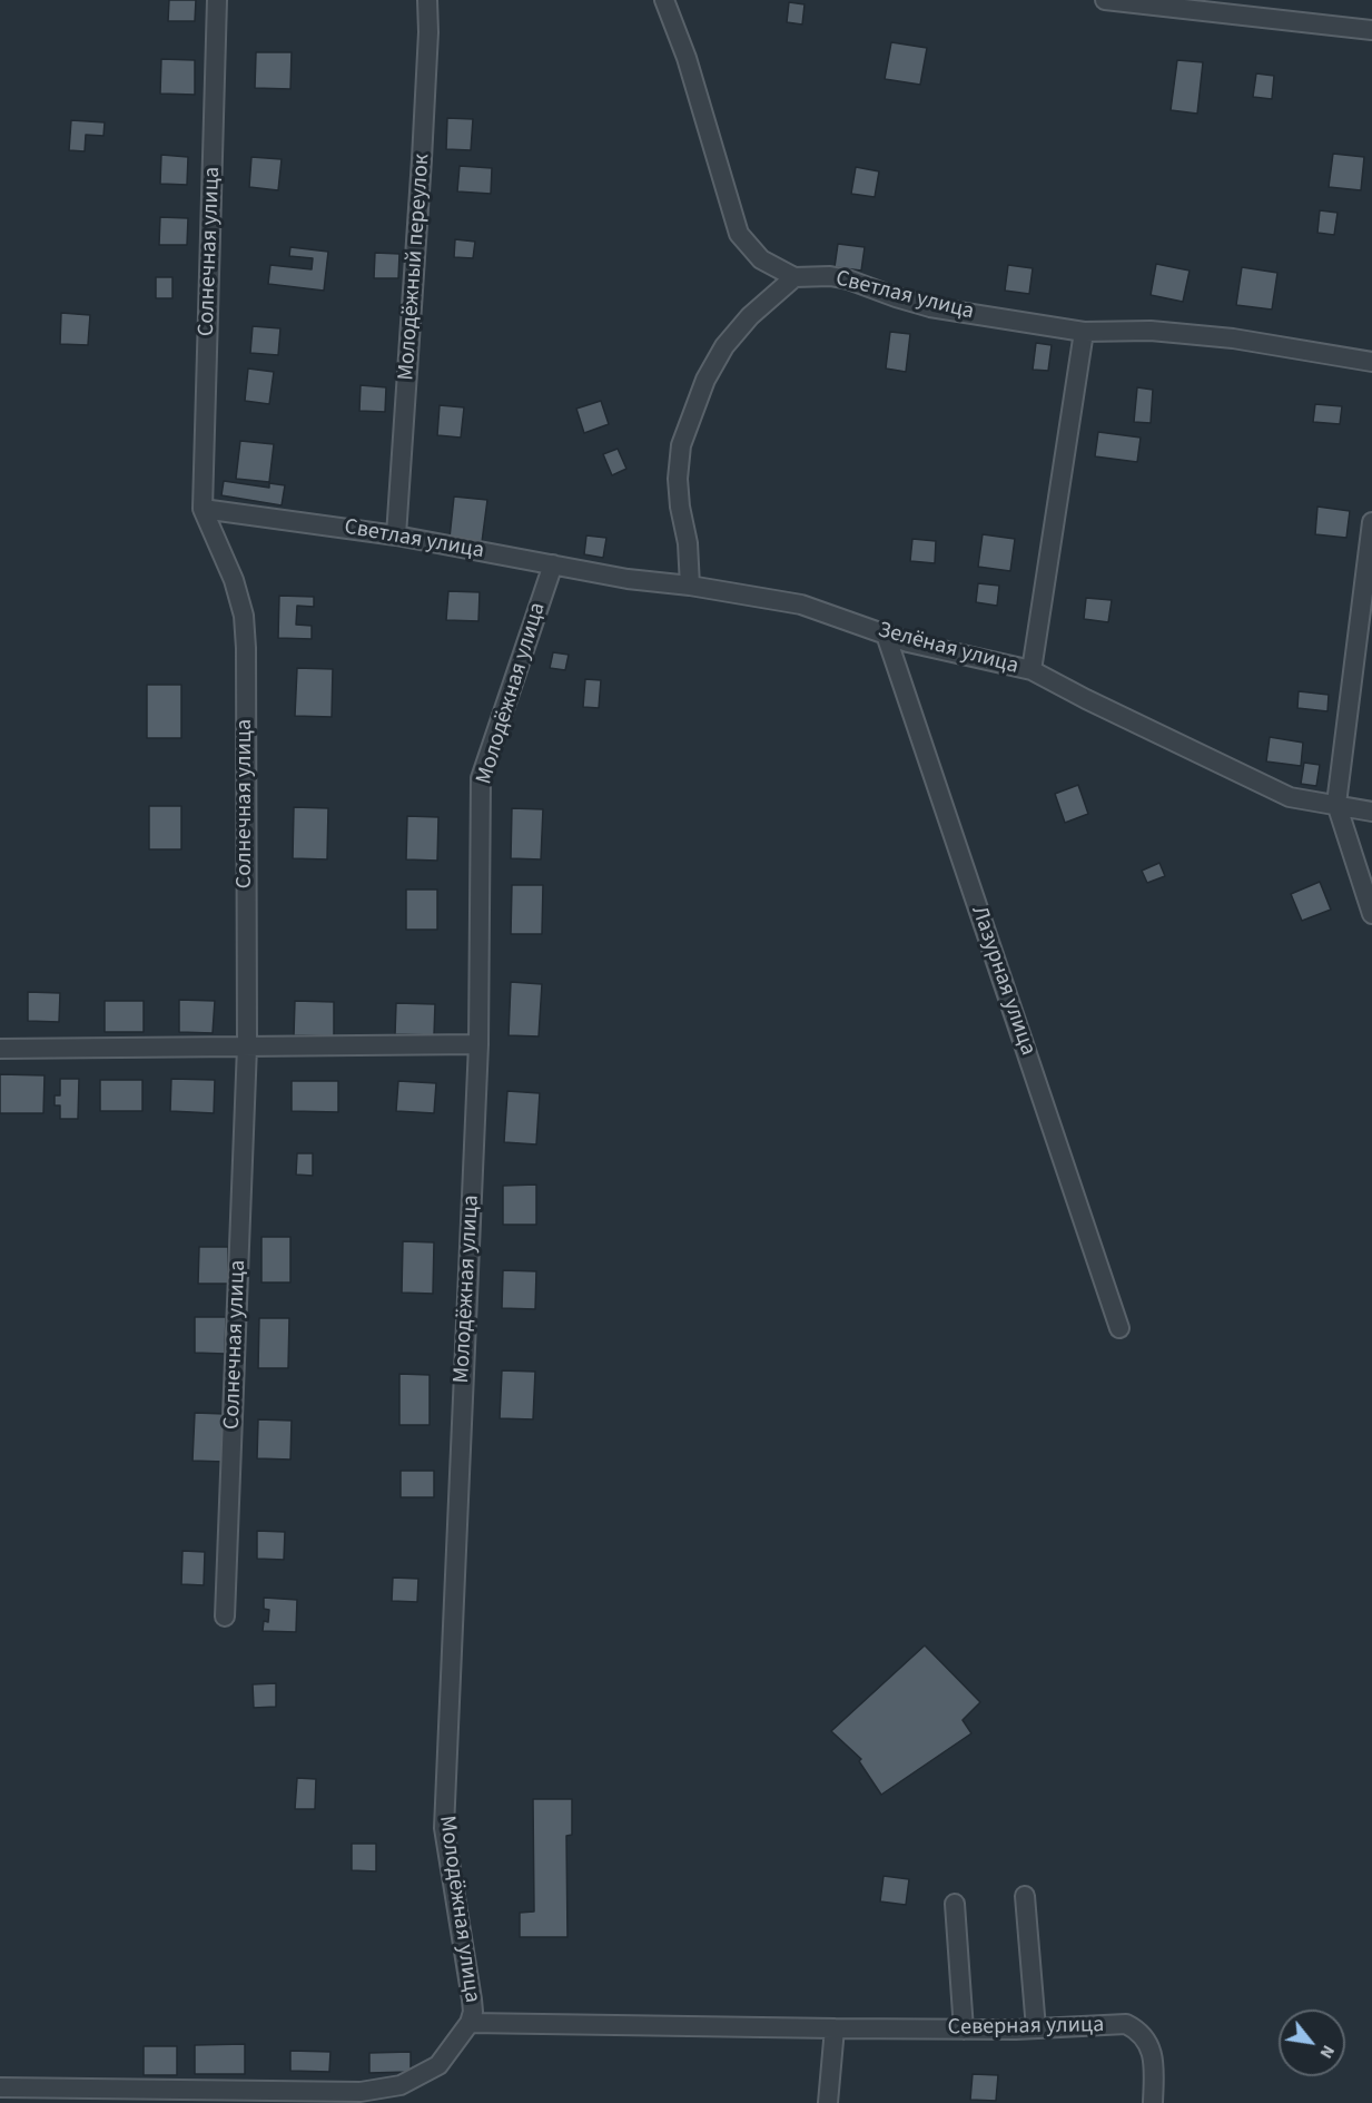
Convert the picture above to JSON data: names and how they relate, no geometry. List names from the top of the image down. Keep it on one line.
{"streets":{"street":["Солнечная улица","Молодёжный переулок","Светлая улица","Зелёная улица","Молодёжная улица","Лазурная улица","Северная улица"]},"crossings":[["Солнечная улица","Светлая улица"],["Молодёжный переулок","Светлая улица"],["Светлая улица","Зелёная улица"],["Светлая улица","Молодёжная улица"],["Зелёная улица","Лазурная улица"],["Молодёжная улица","Северная улица"]],"north":"bottom right"}
